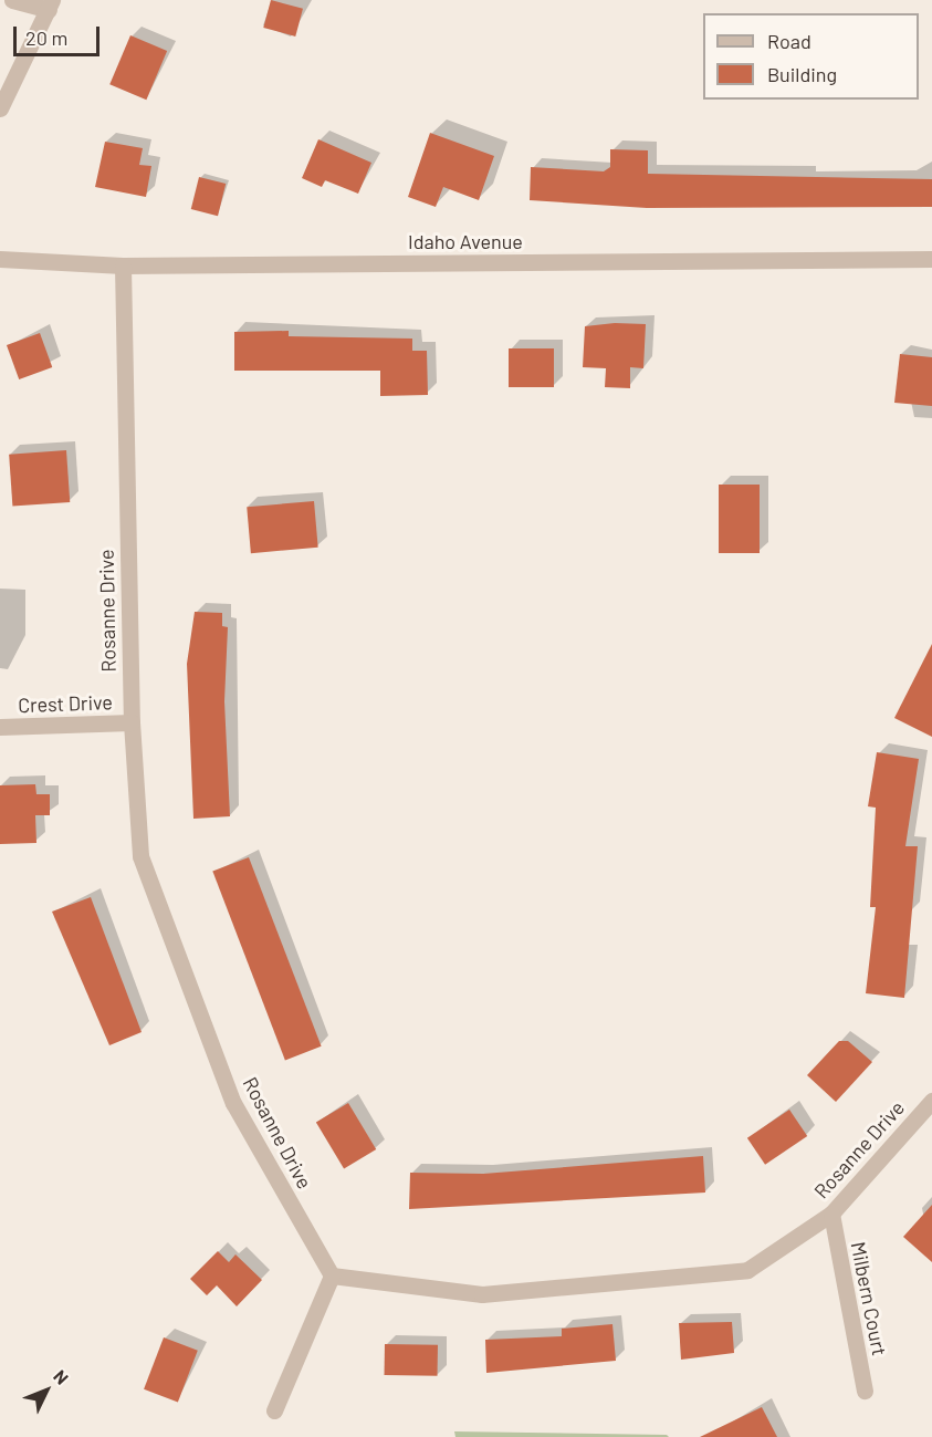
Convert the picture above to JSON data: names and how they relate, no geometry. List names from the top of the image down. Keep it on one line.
{"streets":{"street":["Idaho Avenue","Rosanne Drive","Crest Drive","Milbern Court"]},"crossings":[["Idaho Avenue","Rosanne Drive"],["Rosanne Drive","Crest Drive"],["Rosanne Drive","Milbern Court"]],"legend":["Road","Building"],"scale_bar":"20 m","north":"top right"}
